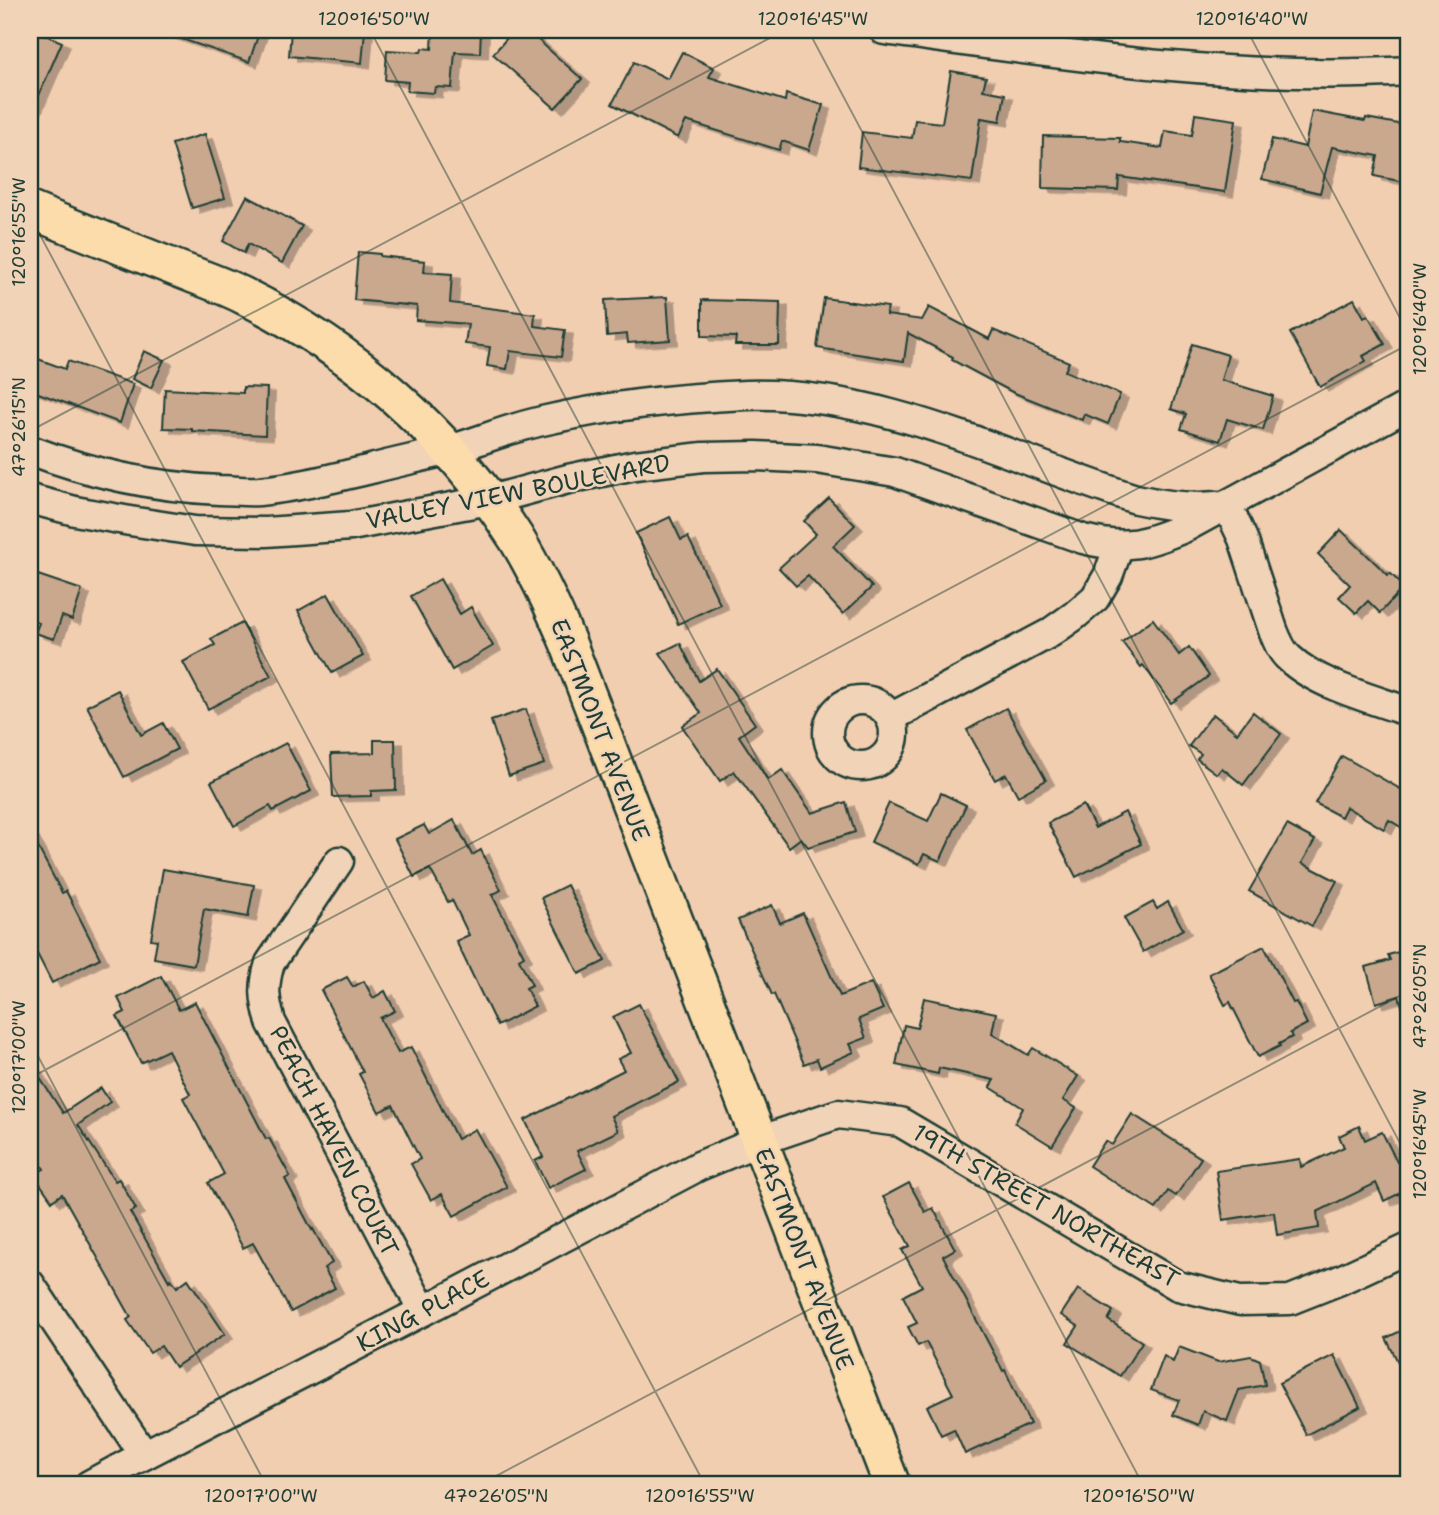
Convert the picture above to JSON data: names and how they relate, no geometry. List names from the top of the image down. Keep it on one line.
{"streets":{"main road":["EASTMONT AVENUE"],"street":["VALLEY VIEW BOULEVARD","PEACH HAVEN COURT","19TH STREET NORTHEAST","KING PLACE"]},"crossings":[["VALLEY VIEW BOULEVARD","EASTMONT AVENUE"],["EASTMONT AVENUE","19TH STREET NORTHEAST"],["EASTMONT AVENUE","KING PLACE"],["PEACH HAVEN COURT","KING PLACE"],["19TH STREET NORTHEAST","KING PLACE"]],"coordinates":["120°16'50\"W","120°16'45\"W","120°16'40\"W","120°16'55\"W","47°26'15\"N","47°26'05\"N","120°17'00\"W"]}
